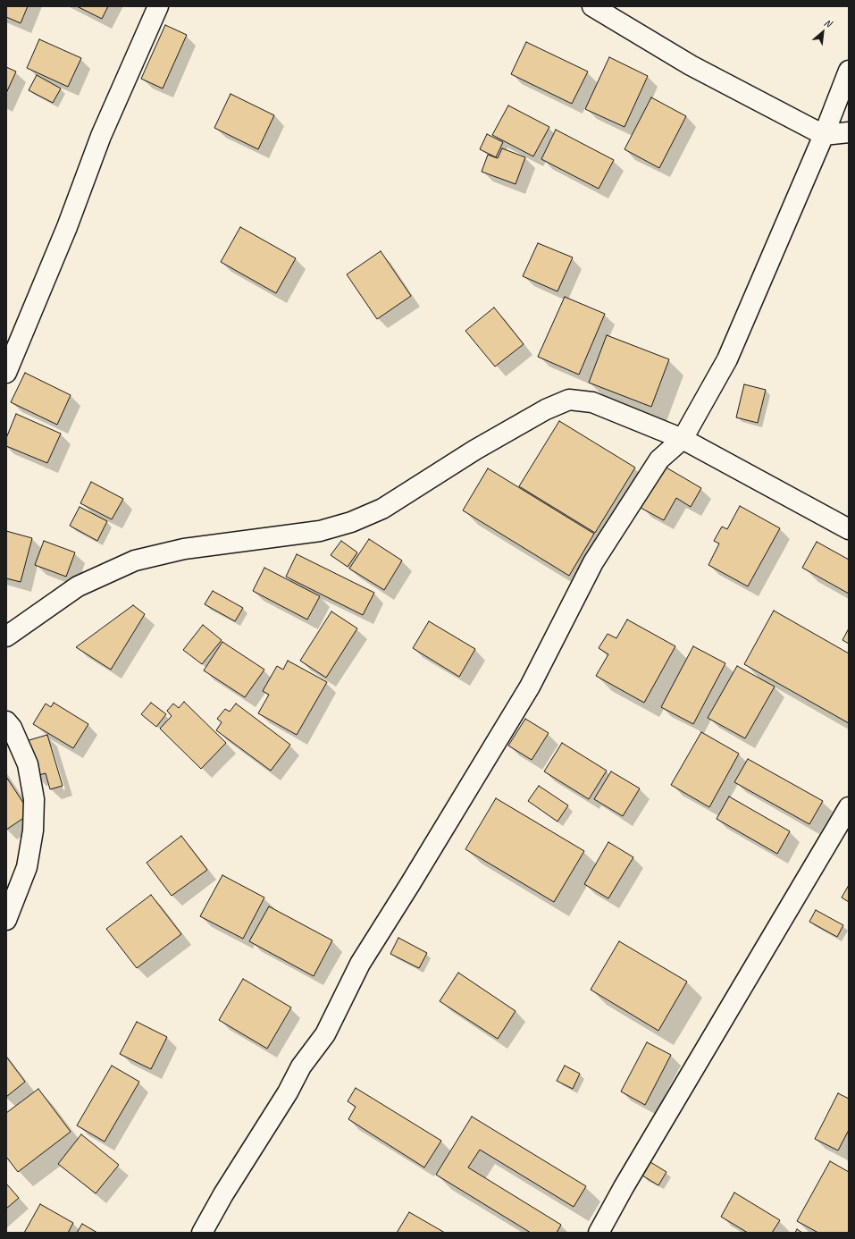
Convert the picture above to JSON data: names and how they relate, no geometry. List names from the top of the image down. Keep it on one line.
{"north":"top right"}
